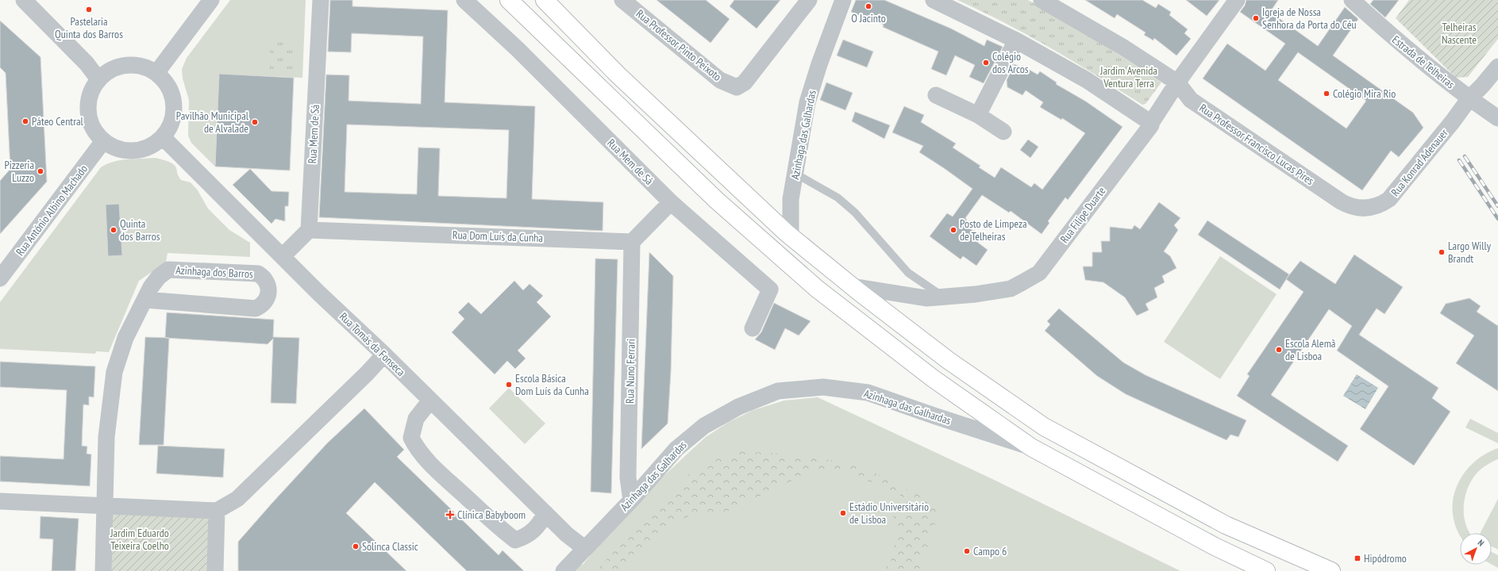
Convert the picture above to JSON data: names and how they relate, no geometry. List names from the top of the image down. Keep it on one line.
{"streets":{"street":["Rua Professor Pinto Peixoto","Estrada de Telheiras","Rua Mem de Sá","Azinhaga das Galhardas","Rua Professor Francisco Lucas Pires","Rua Konrad Adenauer","Rua António Albino Machado","Rua Filipe Duarte","Rua Dom Luís da Cunha","Azinhaga dos Barros","Rua Tomás da Fonseca","Rua Nuno Ferrari"]},"crossings":[["Estrada de Telheiras","Rua Konrad Adenauer"],["Rua Mem de Sá","Rua Dom Luís da Cunha"],["Azinhaga das Galhardas","Rua Tomás da Fonseca"],["Azinhaga das Galhardas","Rua Nuno Ferrari"],["Rua Professor Francisco Lucas Pires","Rua Konrad Adenauer"],["Rua Professor Francisco Lucas Pires","Rua Filipe Duarte"],["Rua António Albino Machado","Rua Tomás da Fonseca"],["Rua Dom Luís da Cunha","Rua Nuno Ferrari"]],"parks":["Telheiras Nascente","Jardim Avenida Ventura Terra","Jardim Eduardo Teixeira Coelho"],"places":{"other":["O Jacinto","Pastelaria Quinta dos Barros","Igreja de Nossa Senhora da Porta do Céu","Colégio dos Arcos","Colégio Mira Rio","Páteo Central","Pavilhão Municipal de Alvalade","Pizzeria Luzzo","Quinta dos Barros","Posto de Limpeza de Telheiras","Largo Willy Brandt","Escola Alemã de Lisboa","Escola Básica Dom Luís da Cunha","Estádio Universitário de Lisboa","Solinca Classic","Campo 6"],"health":["Clínica Babyboom"],"transit":["Hipódromo"]},"north":"top right"}
